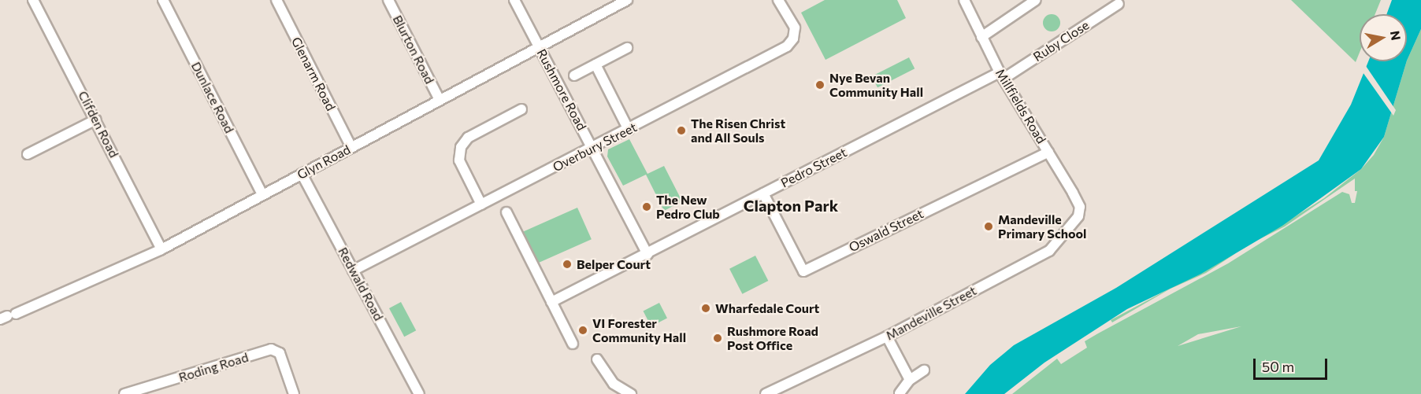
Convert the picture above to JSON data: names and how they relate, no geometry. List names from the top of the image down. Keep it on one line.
{"streets":{"street":["Ruby Close","Blurton Road","Glenarm Road","Rushmore Road","Dunlace Road","Millfields Road","Clifden Road","Overbury Street","Glyn Road","Pedro Street","Oswald Street","Redwald Road","Mandeville Street","Roding Road"]},"crossings":[["Ruby Close","Millfields Road"],["Ruby Close","Pedro Street"],["Blurton Road","Glyn Road"],["Glenarm Road","Glyn Road"],["Rushmore Road","Overbury Street"],["Rushmore Road","Glyn Road"],["Rushmore Road","Pedro Street"],["Dunlace Road","Glyn Road"],["Millfields Road","Pedro Street"],["Millfields Road","Oswald Street"],["Millfields Road","Mandeville Street"],["Clifden Road","Glyn Road"],["Overbury Street","Redwald Road"],["Glyn Road","Redwald Road"],["Pedro Street","Oswald Street"]],"districts":["Clapton Park"],"places":["Nye Bevan Community Hall","The Risen Christ and All Souls","The New Pedro Club","Mandeville Primary School","Belper Court","Wharfedale Court","VI Forester Community Hall","Rushmore Road Post Office"],"scale_bar":"50 m","north":"right"}
